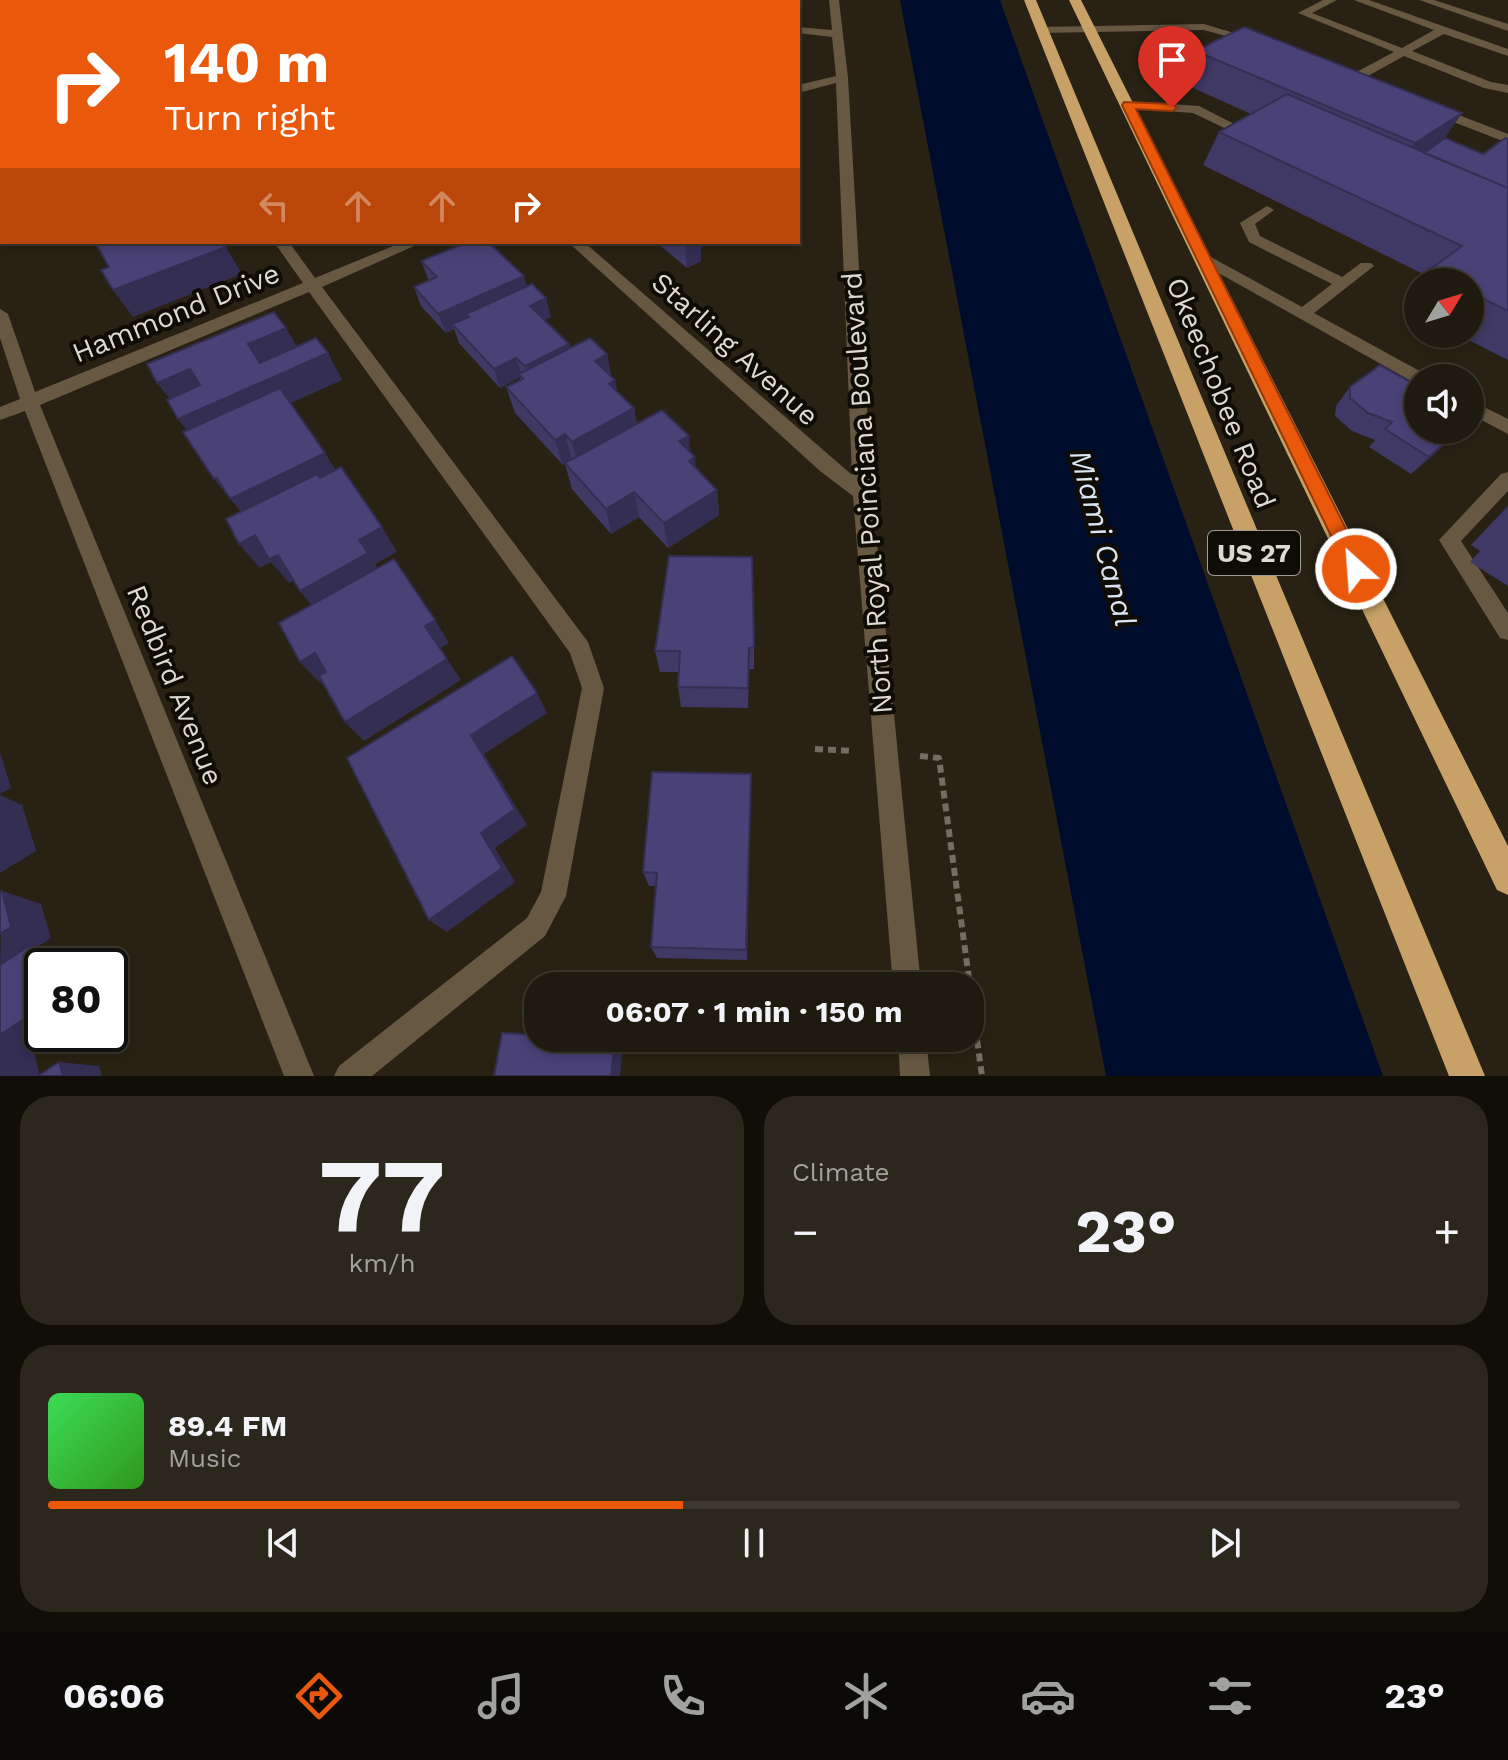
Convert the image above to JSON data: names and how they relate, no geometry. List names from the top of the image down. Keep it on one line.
{"streets":{"highway":["Okeechobee Road","US 27"],"street":["Hammond Drive","Starling Avenue","North Royal Poinciana Boulevard","Redbird Avenue"]},"crossings":[["Hammond Drive","Redbird Avenue"],["Starling Avenue","North Royal Poinciana Boulevard"]],"water":["Miami Canal"],"north":"top right","page":{"turn":["140 m","Turn right"],"limit":"80","trip":"06:07 · 1 min · 150 m","tile":[["77","km/h"],"Climate"],"heat":["−","23°","+"],"song":["89.4 FM","Music"],"tabs":["06:06","23°"]}}
